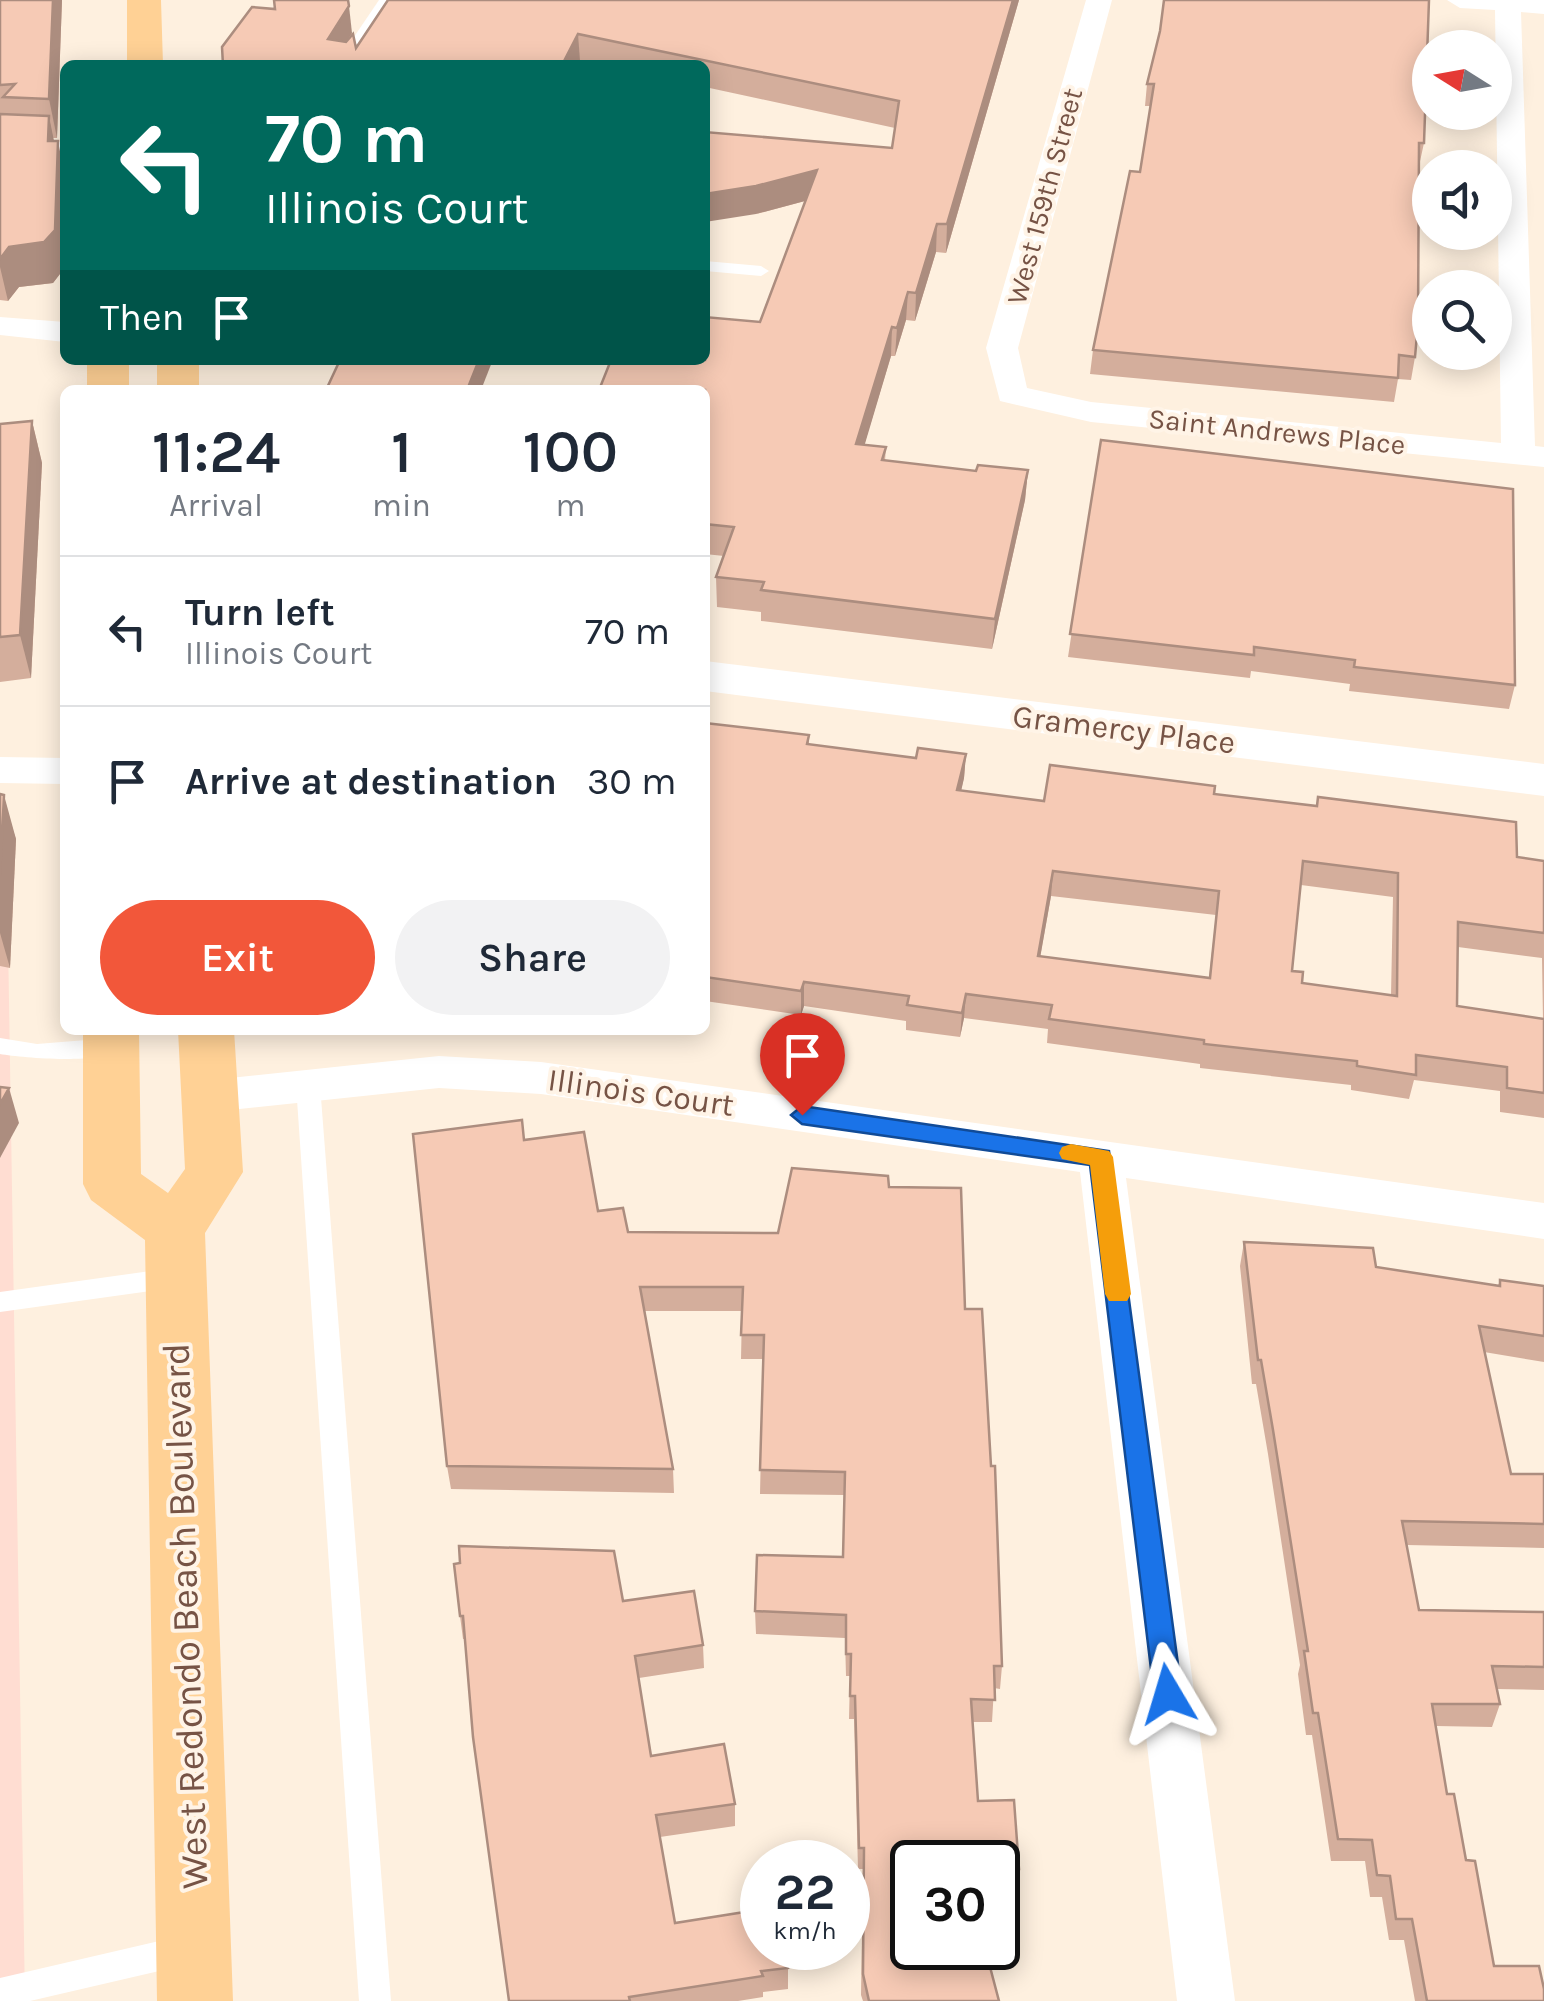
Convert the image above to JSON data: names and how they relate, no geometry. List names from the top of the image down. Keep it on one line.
{"streets":{"main road":["West Redondo Beach Boulevard"],"street":["West 159th Street","Saint Andrews Place","Gramercy Place","Illinois Court"]},"crossings":[["West 159th Street","Saint Andrews Place"]],"north":"left","page":{"turn":["70 m","Illinois Court"],"then":"Then","eta":["11:24","Arrival","1","min","100","m"],"list":[{"name":"Turn left","note":"Illinois Court","value":"70 m"},{"name":"Arrive at destination","value":"30 m"}],"buttons":["Exit","Share"],"speed":"22 km/h","limit":"30"}}
